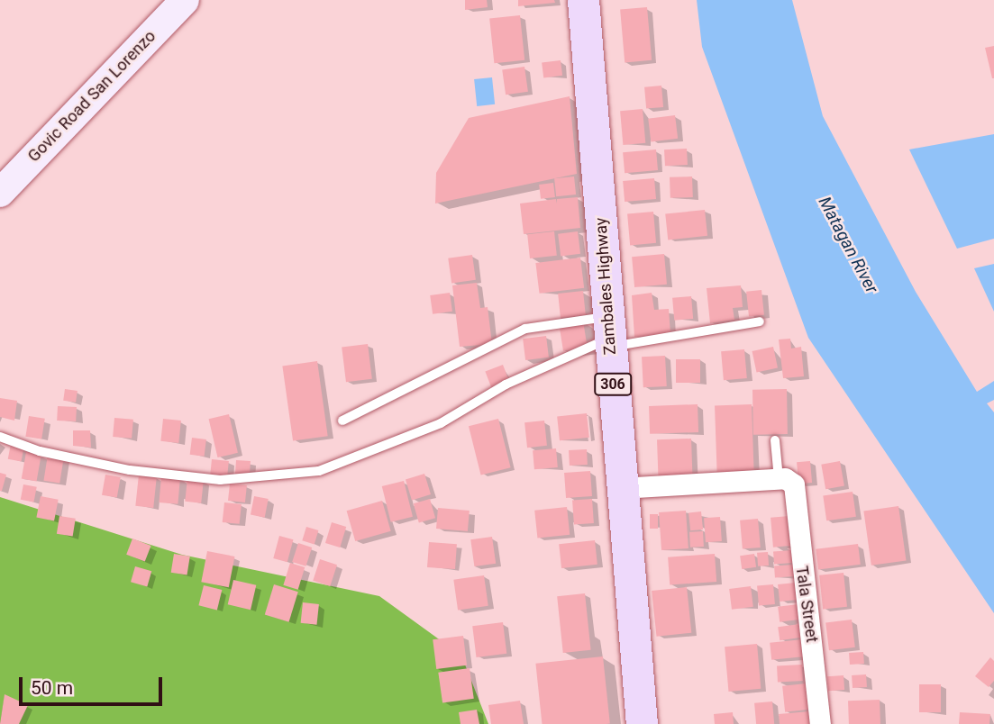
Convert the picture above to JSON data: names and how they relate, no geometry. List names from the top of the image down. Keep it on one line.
{"streets":{"main road":["Govic Road San Lorenzo","Zambales Highway","306"],"street":["Tala Street"]},"water":["Matagan River"],"scale_bar":"50 m"}
